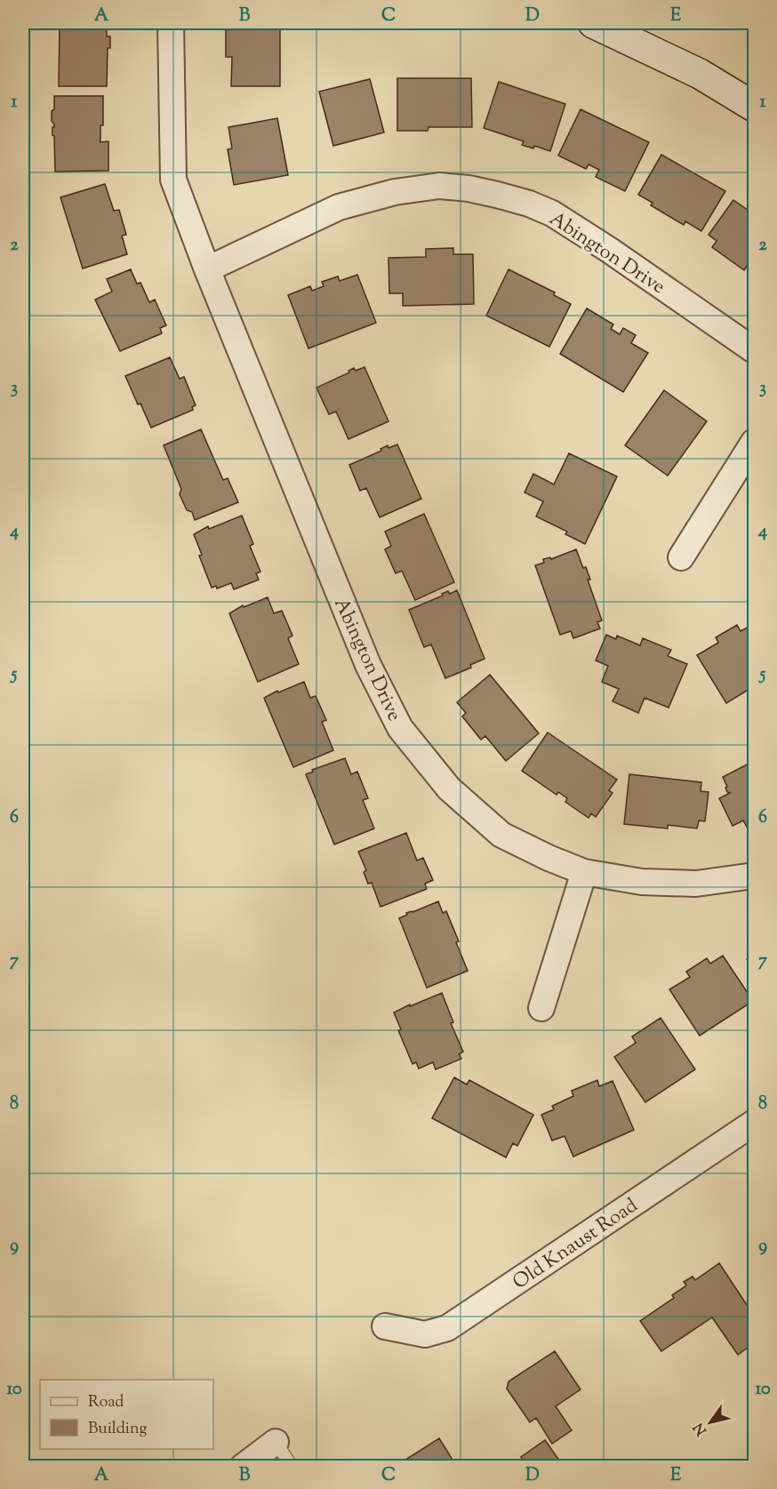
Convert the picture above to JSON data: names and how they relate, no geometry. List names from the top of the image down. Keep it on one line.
{"streets":{"street":["Abington Drive","Old Knaust Road"]},"legend":["Road","Building"],"north":"bottom left","grid":{"columns":["A","B","C","D","E"],"rows":["1","2","3","4","5","6","7","8","9","10"]}}
